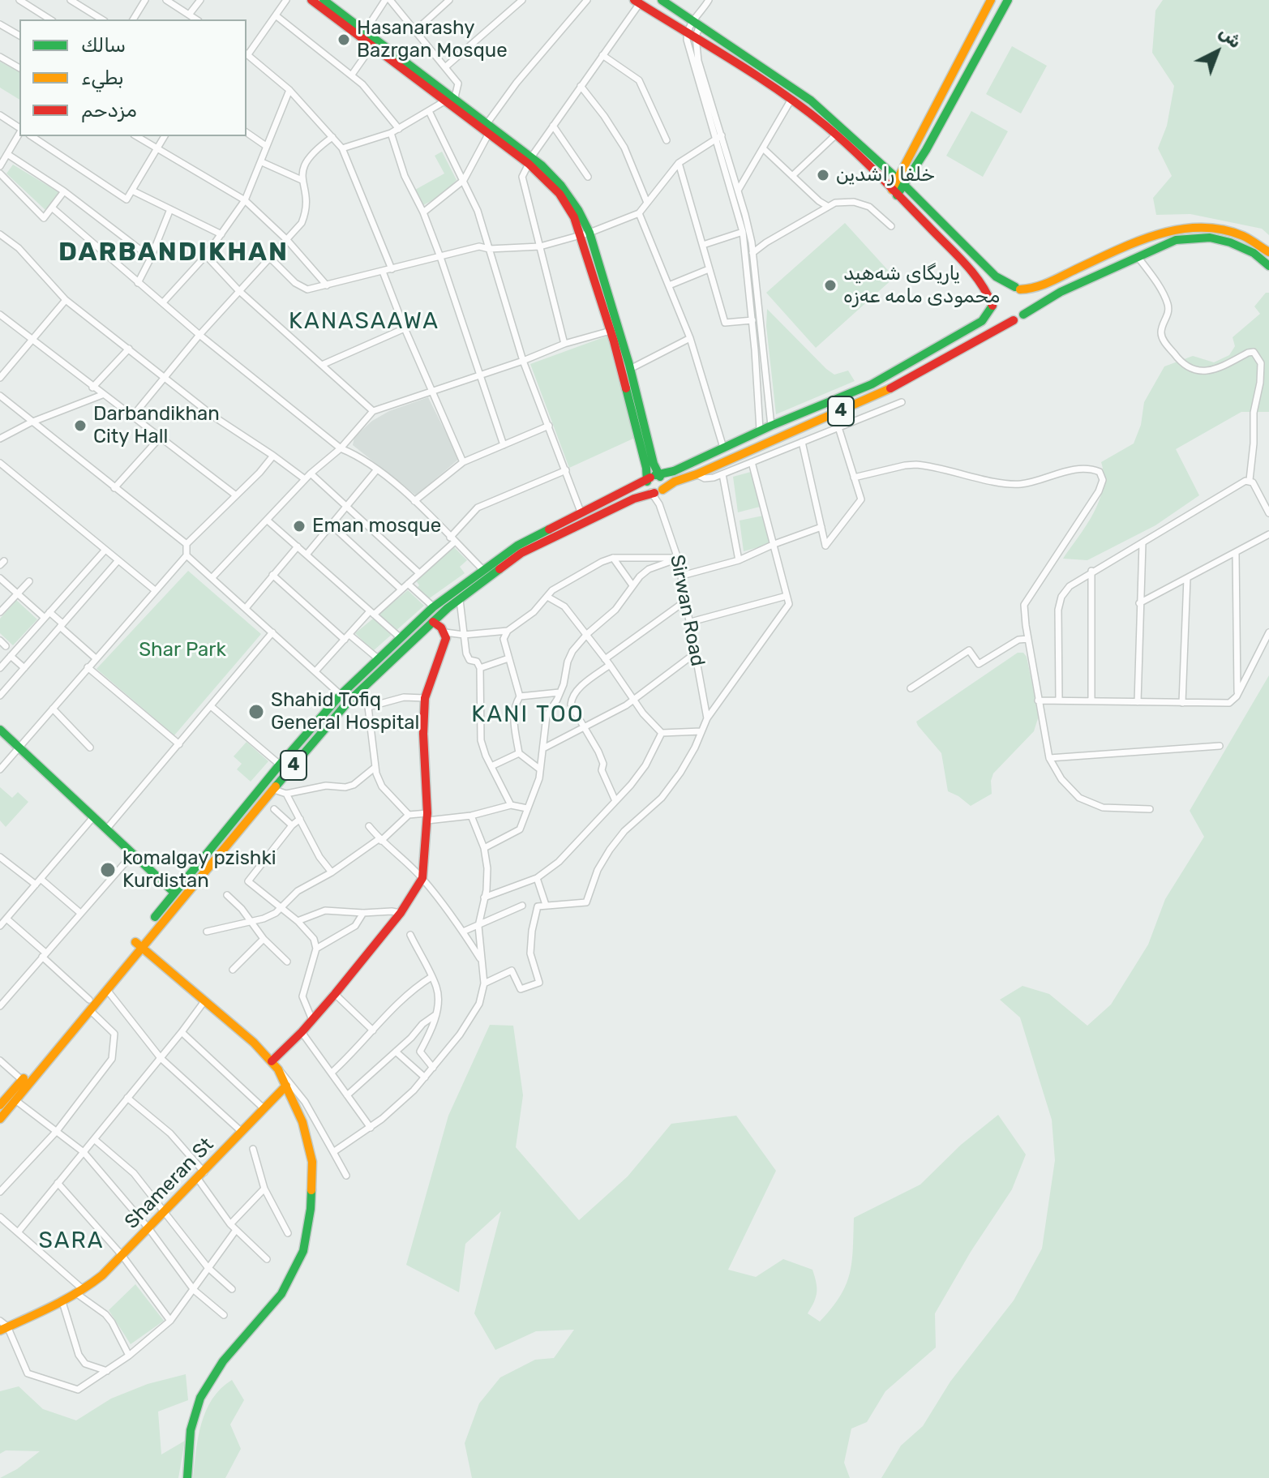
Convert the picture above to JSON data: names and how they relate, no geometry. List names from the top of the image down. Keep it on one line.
{"streets":{"main road":["4","Shameran St"],"street":["Sirwan Road"]},"crossings":[["4","Sirwan Road"]],"districts":["DARBANDIKHAN","KANASAAWA","KANI TOO","SARA"],"parks":["Shar Park"],"places":["Hasanarashy Bazrgan Mosque","خلفا راشدين","یاریگاى شه‌هید محمودى مامه‌ عه‌زه","Darbandikhan City Hall","Eman mosque","Shahid Tofiq General Hospital","komalgay pzishki Kurdistan"],"legend":["سالك","بطيء","مزدحم"],"north":"top right"}
